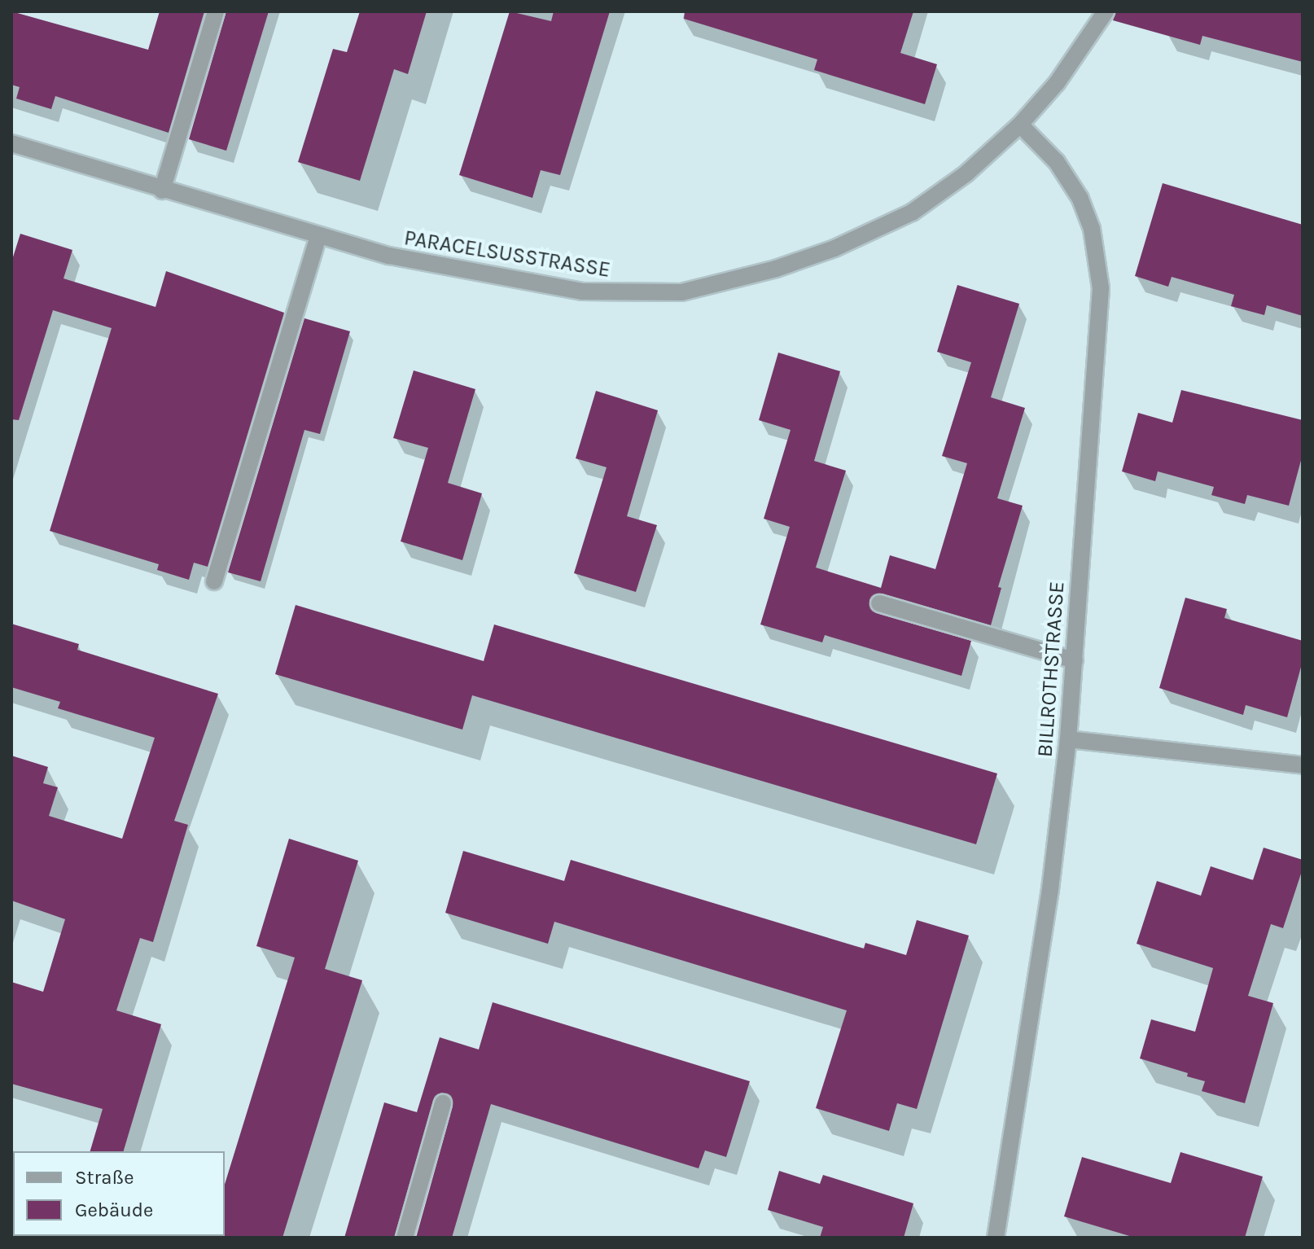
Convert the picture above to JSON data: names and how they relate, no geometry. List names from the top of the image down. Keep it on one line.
{"streets":{"street":["PARACELSUSSTRASSE","BILLROTHSTRASSE"]},"crossings":[["PARACELSUSSTRASSE","BILLROTHSTRASSE"]],"legend":["Straße","Gebäude"]}
